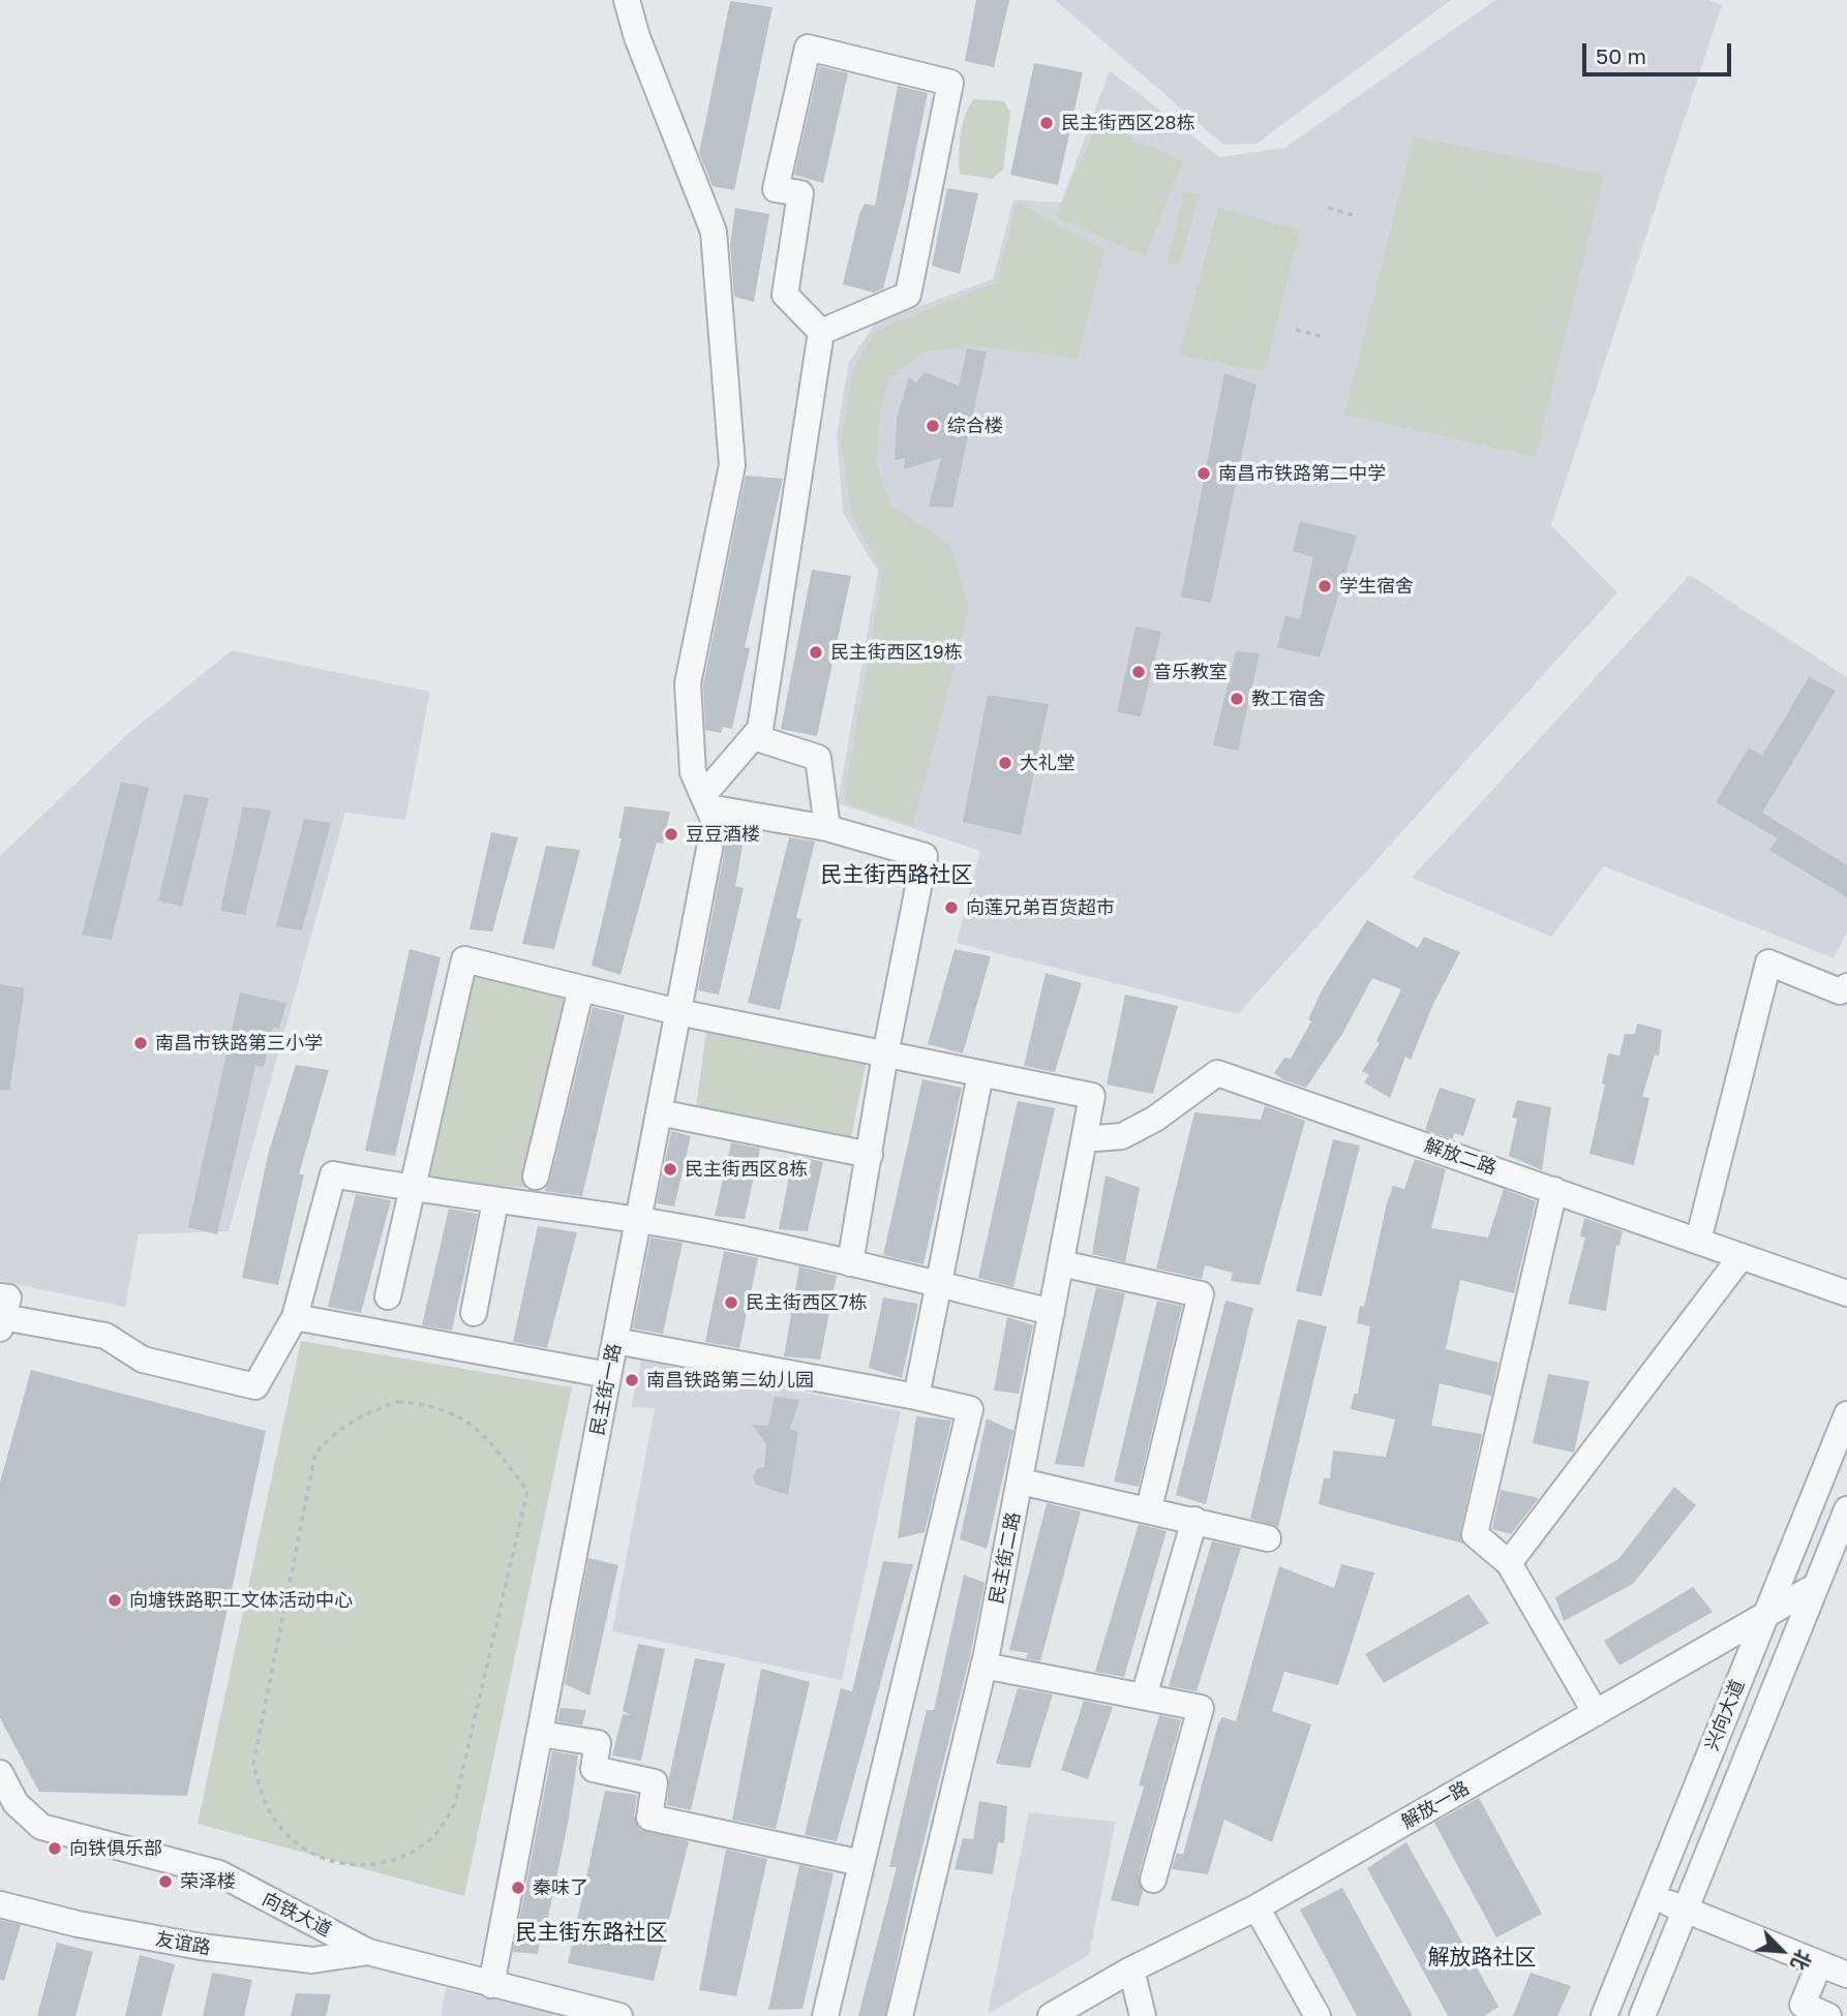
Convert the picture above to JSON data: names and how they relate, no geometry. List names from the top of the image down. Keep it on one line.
{"streets":{"street":["解放二路","民主街一路","民主街二路","兴向大道","解放一路","向铁大道","友谊路"]},"crossings":[["解放二路","民主街二路"],["民主街一路","向铁大道"],["兴向大道","解放一路"],["向铁大道","友谊路"]],"districts":["民主街西路社区","民主街东路社区","解放路社区"],"places":["民主街西区28栋","综合楼","南昌市铁路第二中学","学生宿舍","民主街西区19栋","音乐教室","教工宿舍","大礼堂","豆豆酒楼","向莲兄弟百货超市","南昌市铁路第三小学","民主街西区8栋","民主街西区7栋","南昌铁路第二幼儿园","向塘铁路职工文体活动中心","向铁俱乐部","荣泽楼","秦味了"],"scale_bar":"50 m","north":"bottom right"}
